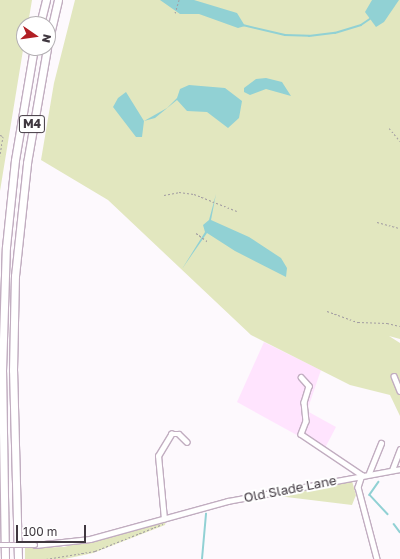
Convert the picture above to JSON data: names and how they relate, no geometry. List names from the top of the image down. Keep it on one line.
{"streets":{"highway":["M4"],"street":["Old Slade Lane"]},"scale_bar":"100 m","north":"right"}
